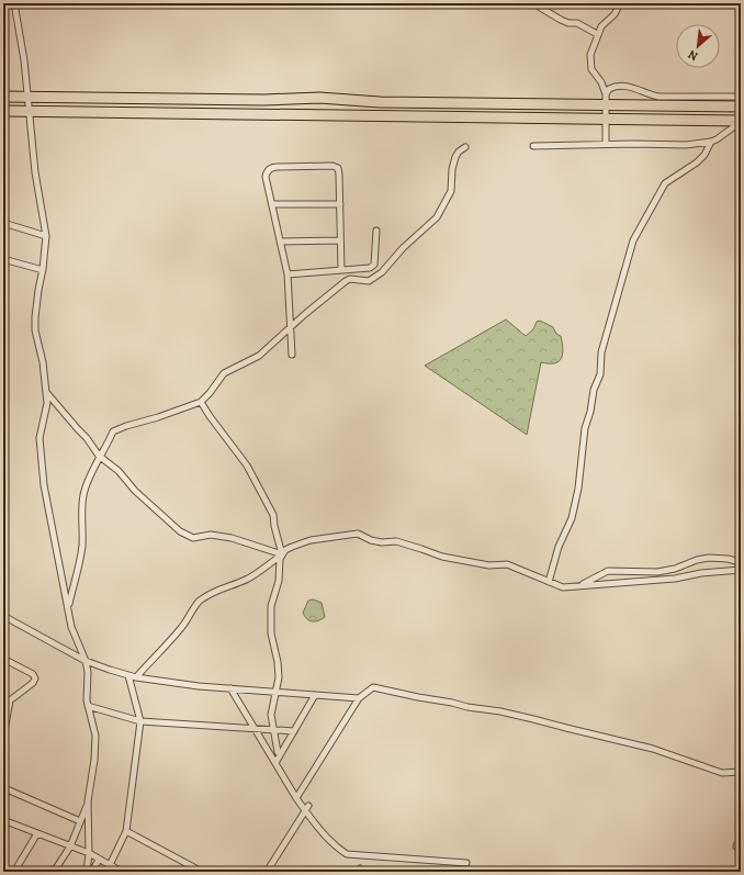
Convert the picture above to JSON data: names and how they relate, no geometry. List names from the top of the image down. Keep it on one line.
{"north":"bottom left"}
